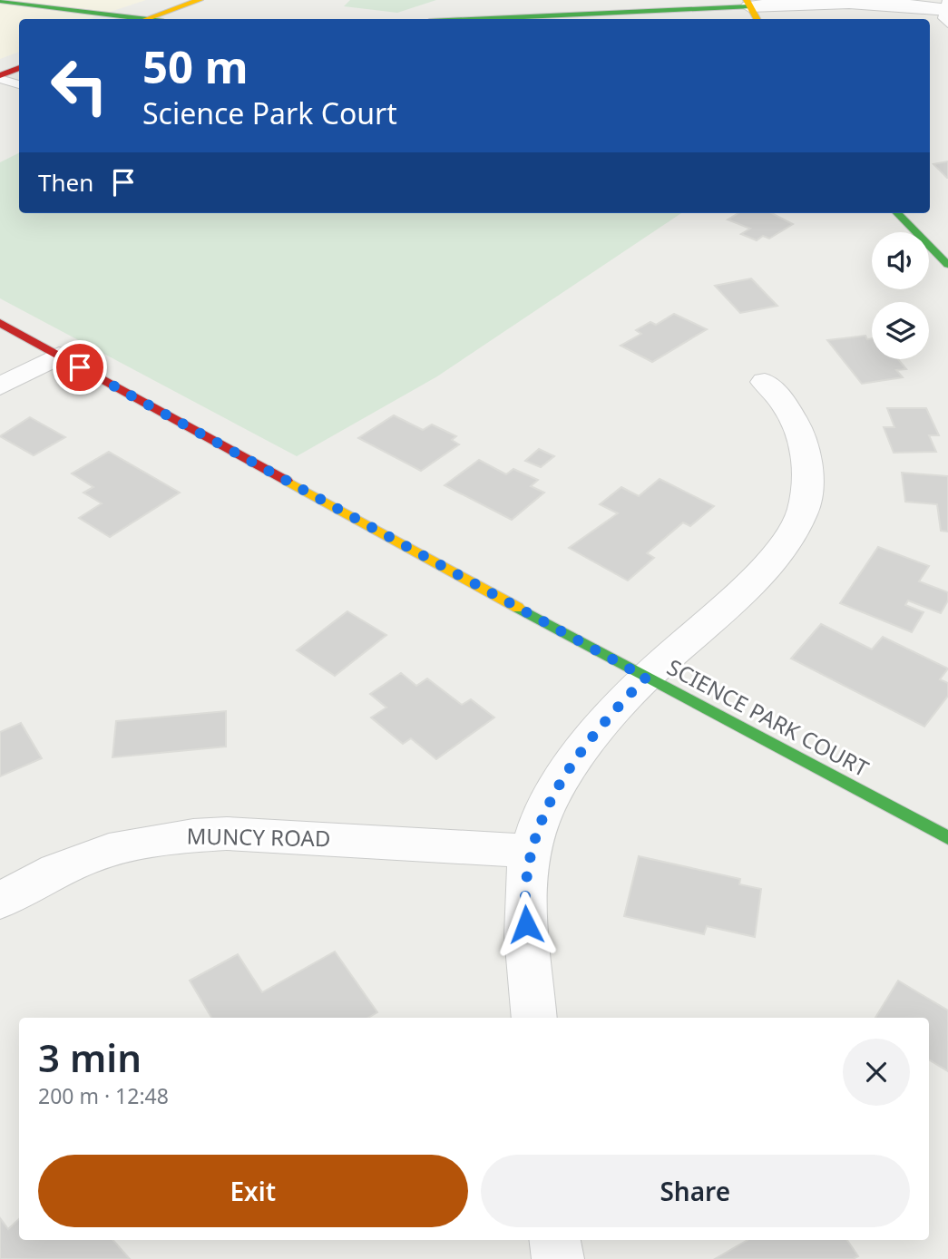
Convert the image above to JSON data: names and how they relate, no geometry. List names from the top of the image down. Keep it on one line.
{"streets":{"main road":["SCIENCE PARK COURT"],"street":["MUNCY ROAD"]},"page":{"turn":["50 m","Science Park Court"],"then":"Then","heading":["3 min","200 m · 12:48"],"buttons":["Exit","Share"]}}
